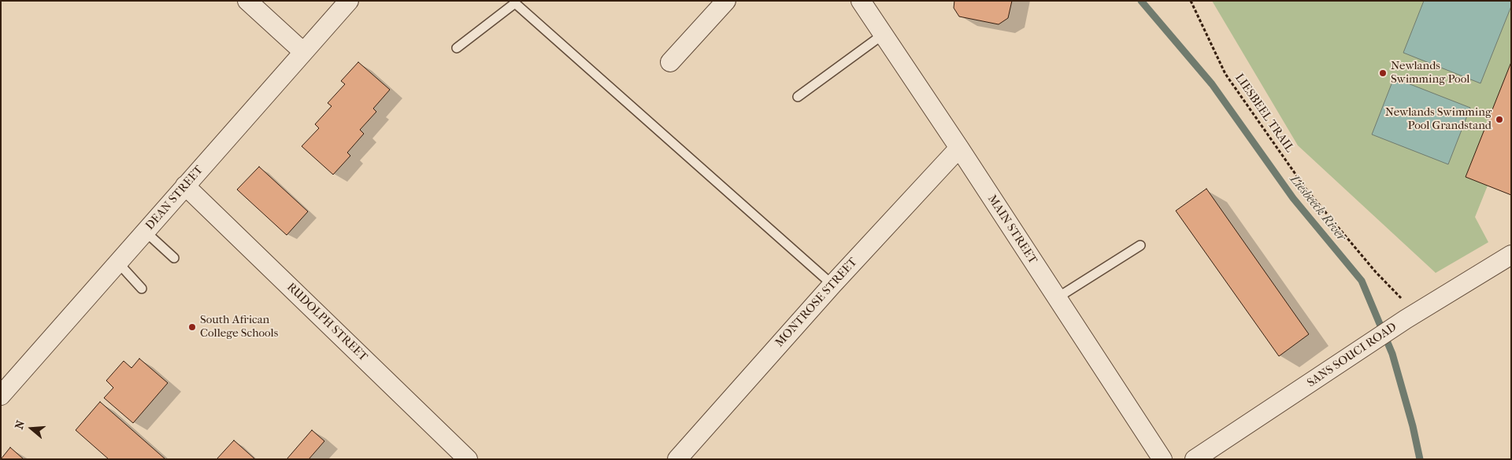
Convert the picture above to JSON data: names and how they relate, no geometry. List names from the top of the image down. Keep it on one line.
{"streets":{"street":["DEAN STREET","MAIN STREET","MONTROSE STREET","RUDOLPH STREET","SANS SOUCI ROAD"],"path":["LIESBEEL TRAIL"]},"crossings":[["LIESBEEL TRAIL","SANS SOUCI ROAD"],["DEAN STREET","RUDOLPH STREET"],["MAIN STREET","MONTROSE STREET"]],"water":["Liesbeeck River"],"places":["Newlands Swimming Pool","Newlands Swimming Pool Grandstand","South African College Schools"],"north":"left"}
